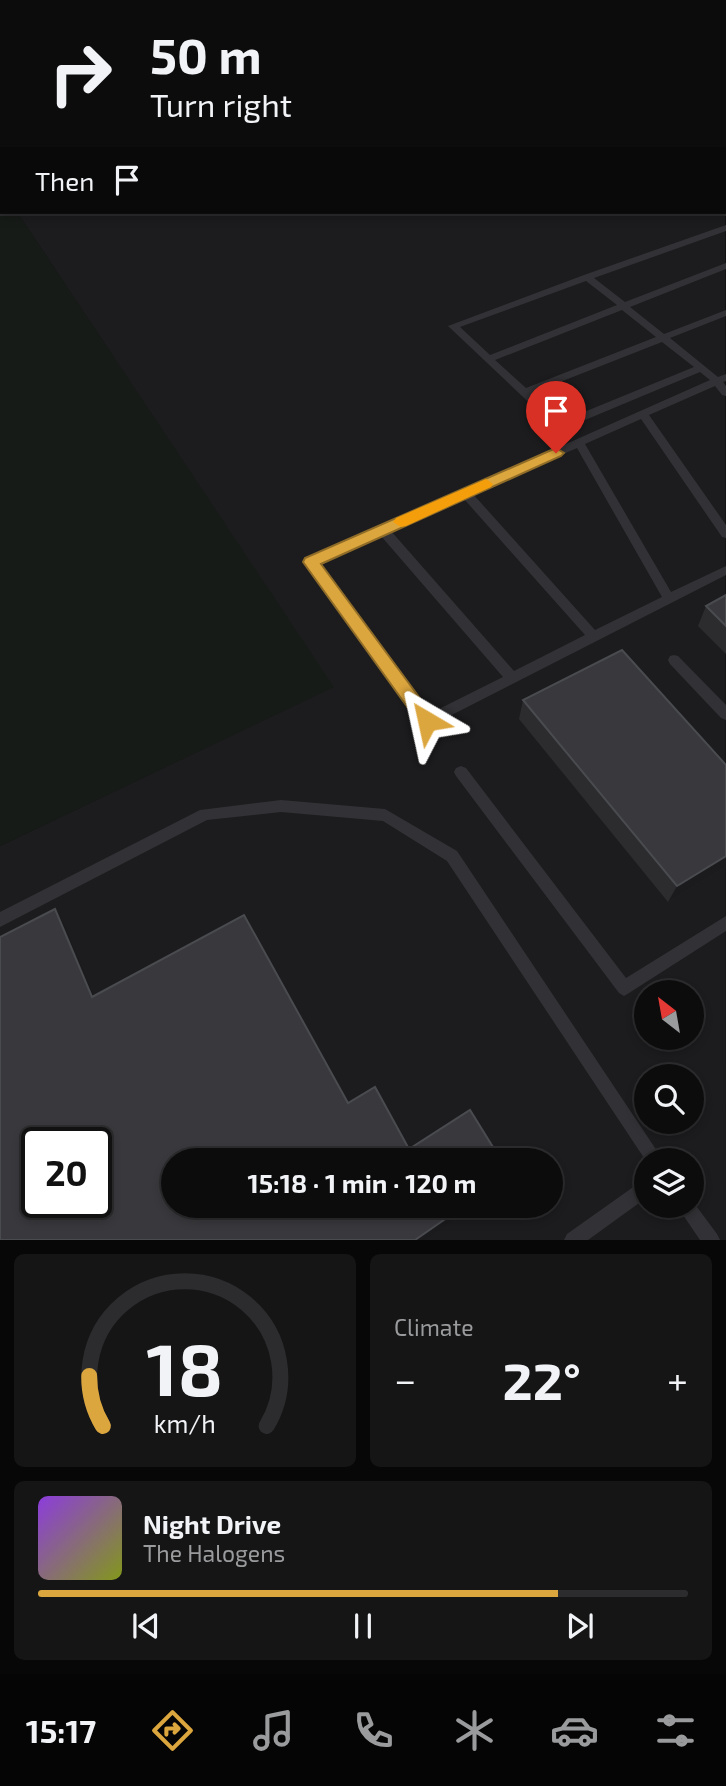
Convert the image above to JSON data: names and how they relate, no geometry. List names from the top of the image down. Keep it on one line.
{"north":"top left","page":{"turn":["50 m","Turn right"],"then":"Then","limit":"20","trip":"15:18 · 1 min · 120 m","tile":"Climate","heat":["−","22°","+"],"song":["Night Drive","The Halogens"],"tabs":"15:17","gauge":["18","km/h"]}}
